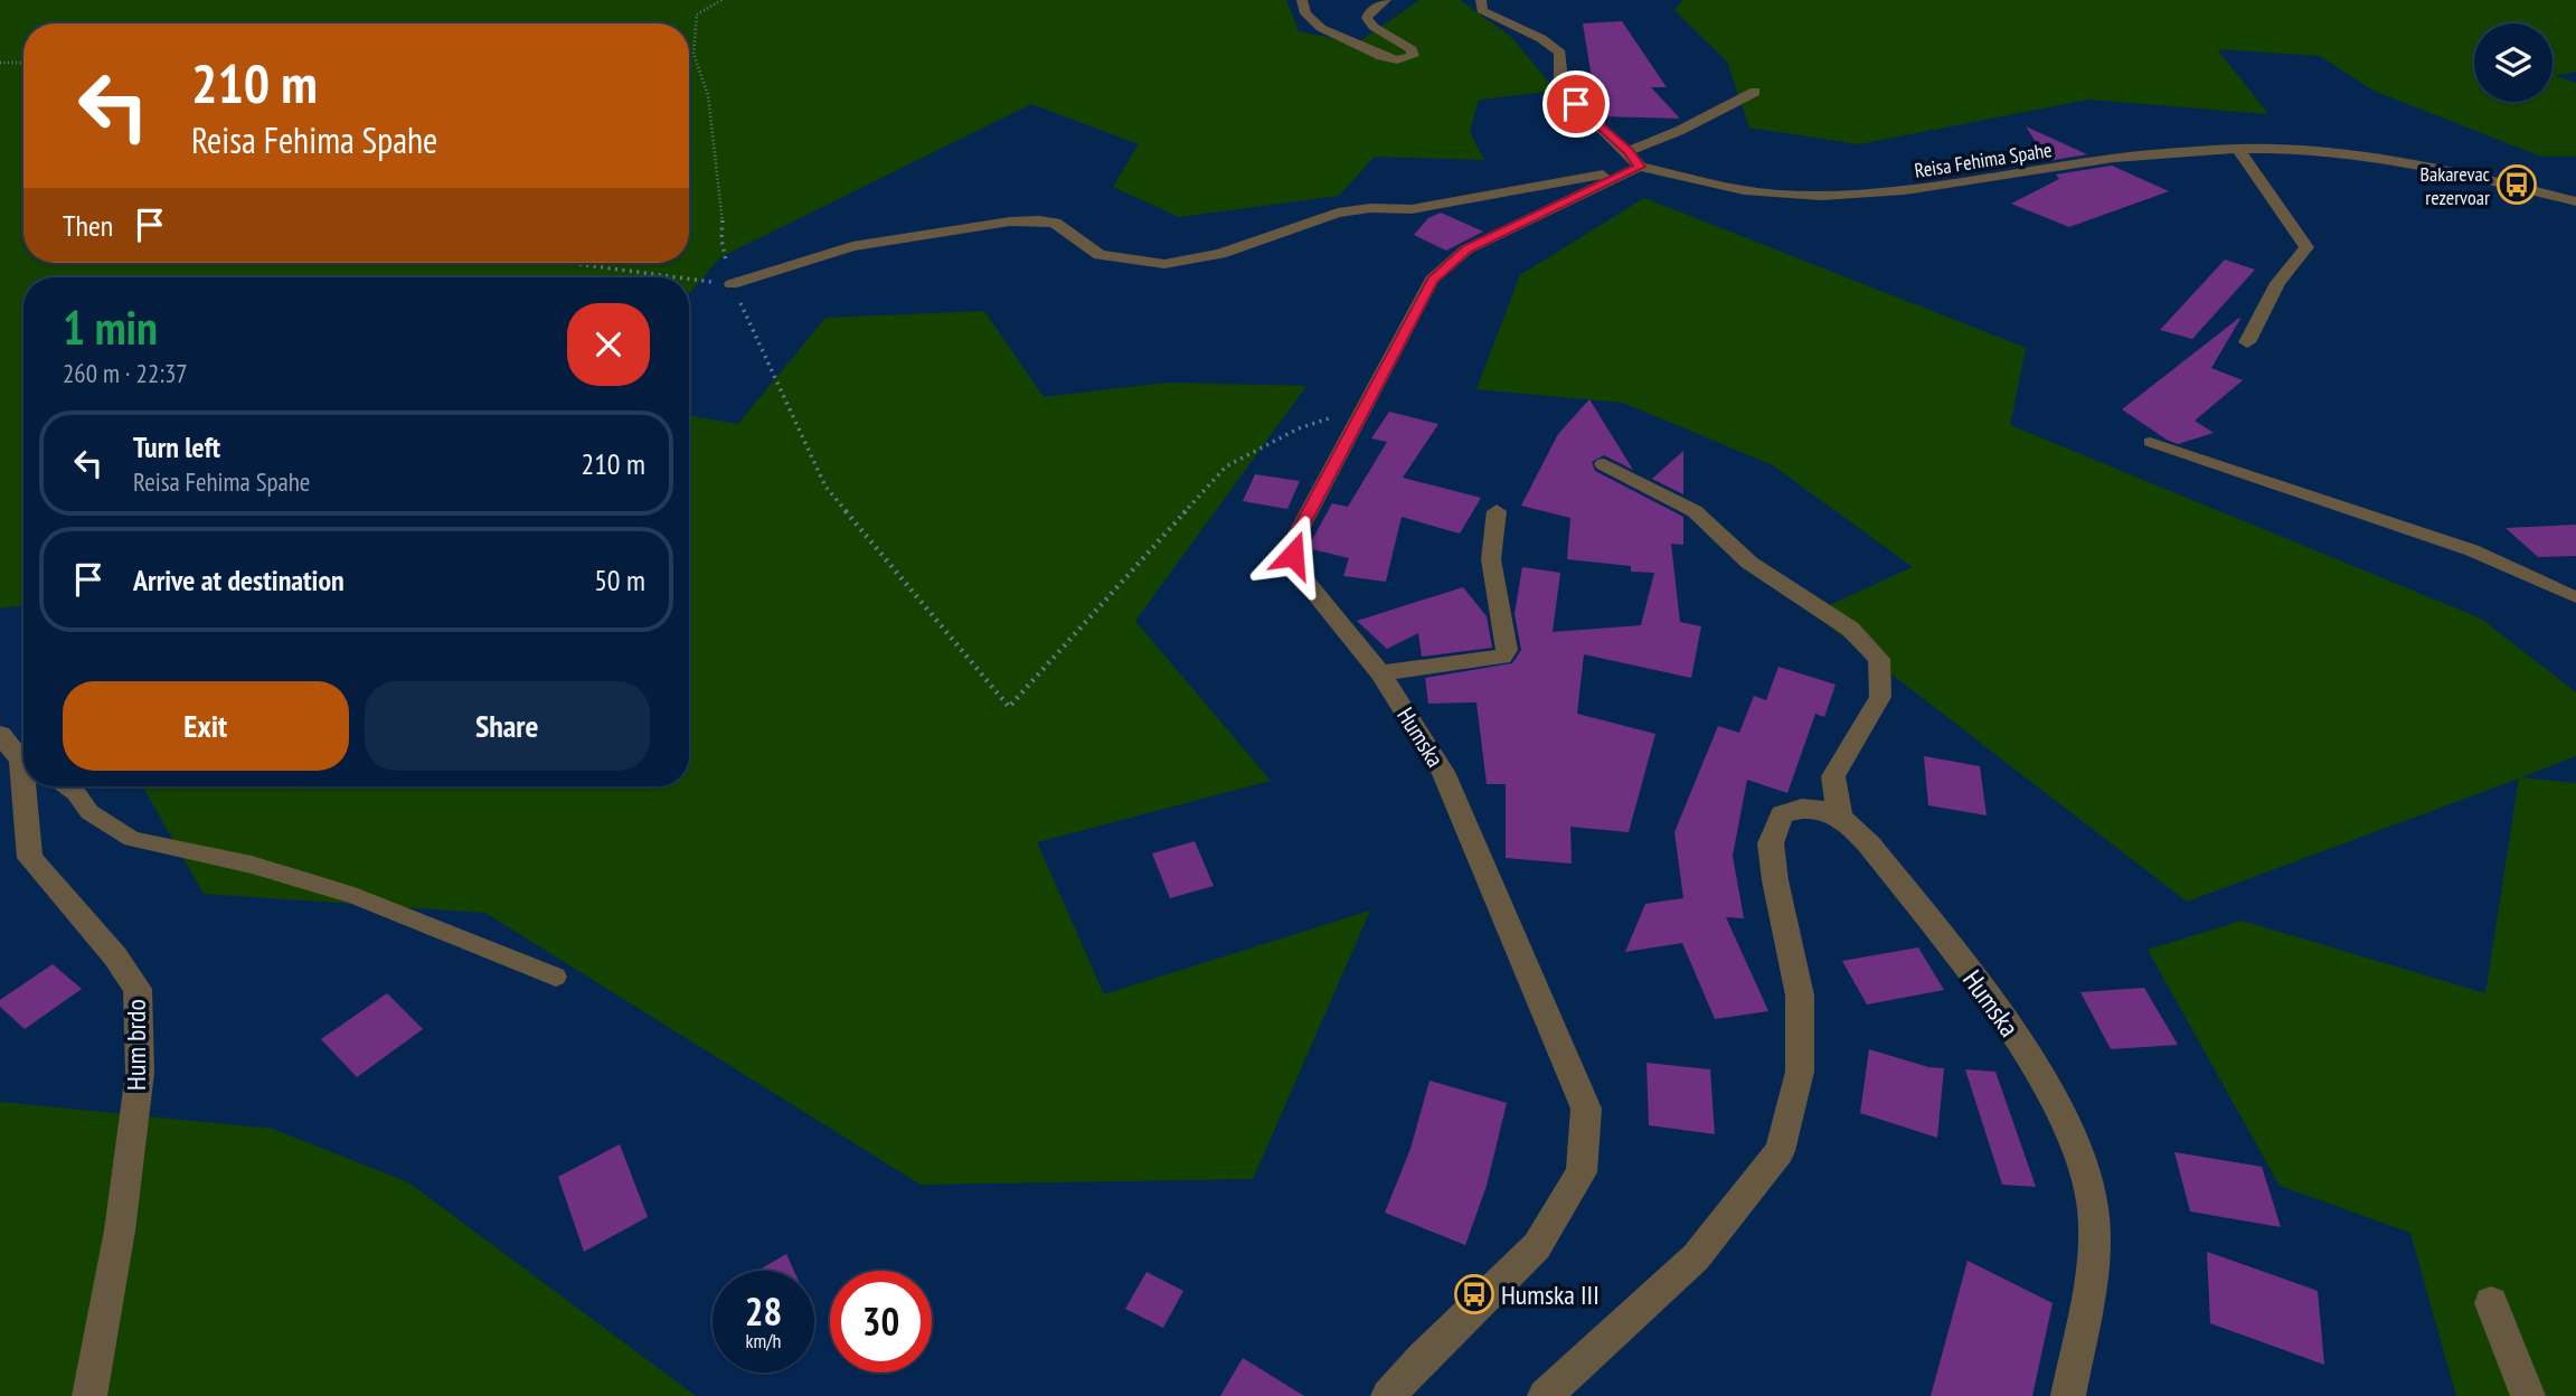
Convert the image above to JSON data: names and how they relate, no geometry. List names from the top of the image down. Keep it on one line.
{"streets":{"street":["Reisa Fehima Spahe","Humska","Hum brdo"]},"crossings":[["Reisa Fehima Spahe","Humska"]],"places":{"bus stop":["Bakarevac rezervoar","Humska III"]},"page":{"turn":["210 m","Reisa Fehima Spahe"],"then":"Then","heading":["1 min","260 m · 22:37"],"list":[{"name":"Turn left","note":"Reisa Fehima Spahe","value":"210 m"},{"name":"Arrive at destination","value":"50 m"}],"buttons":["Exit","Share"],"speed":"28 km/h","limit":"30"}}
